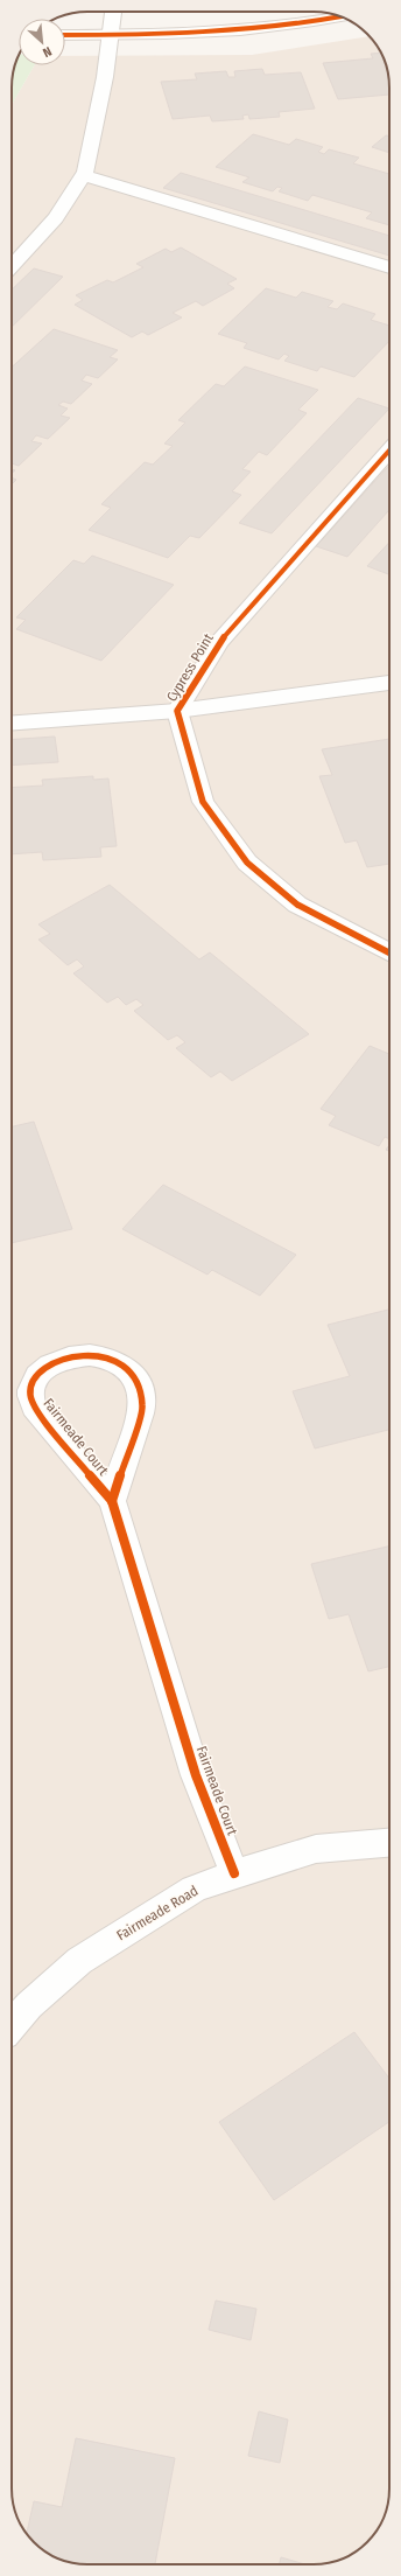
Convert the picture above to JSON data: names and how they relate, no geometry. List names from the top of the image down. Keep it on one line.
{"streets":{"street":["Cypress Point","Fairmeade Court","Fairmeade Road"]},"crossings":[["Fairmeade Court","Fairmeade Road"]],"north":"bottom right"}
